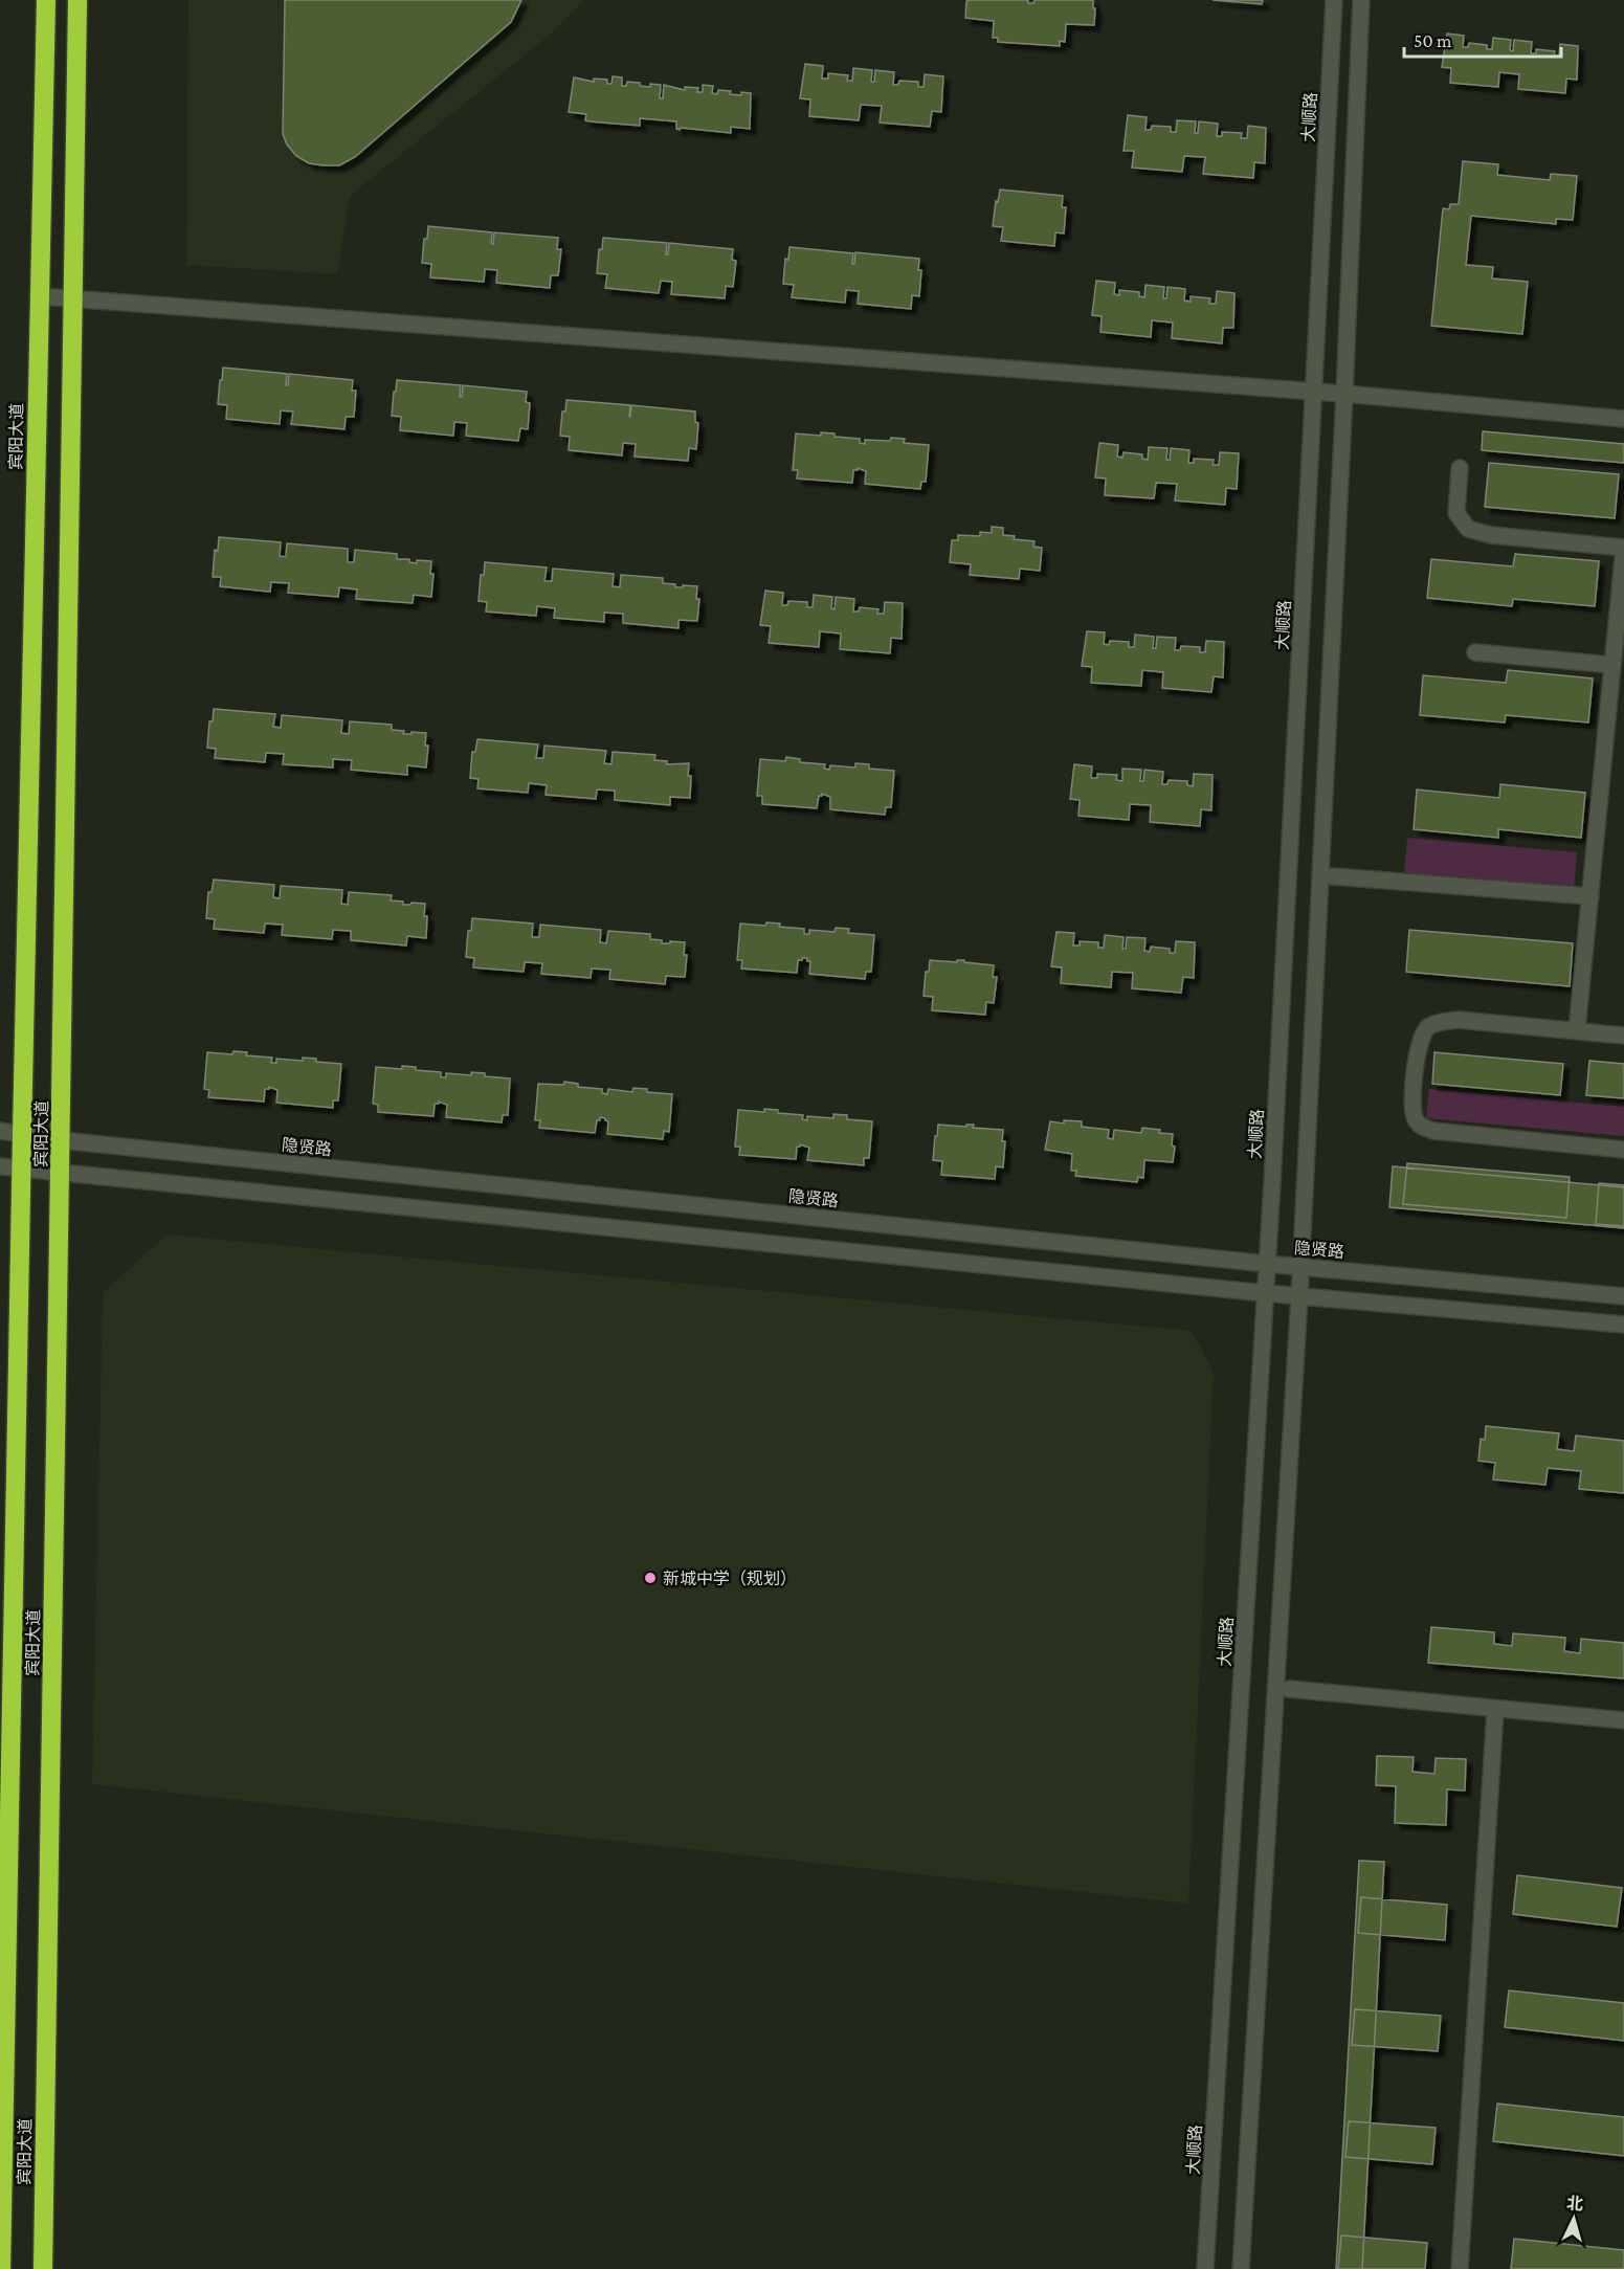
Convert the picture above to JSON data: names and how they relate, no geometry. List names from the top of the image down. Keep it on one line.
{"streets":{"highway":["宾阳大道"],"street":["大顺路","隐贤路"]},"crossings":[["大顺路","隐贤路"],["宾阳大道","隐贤路"]],"places":["新城中学（规划）"],"scale_bar":"50 m","north":"top"}
